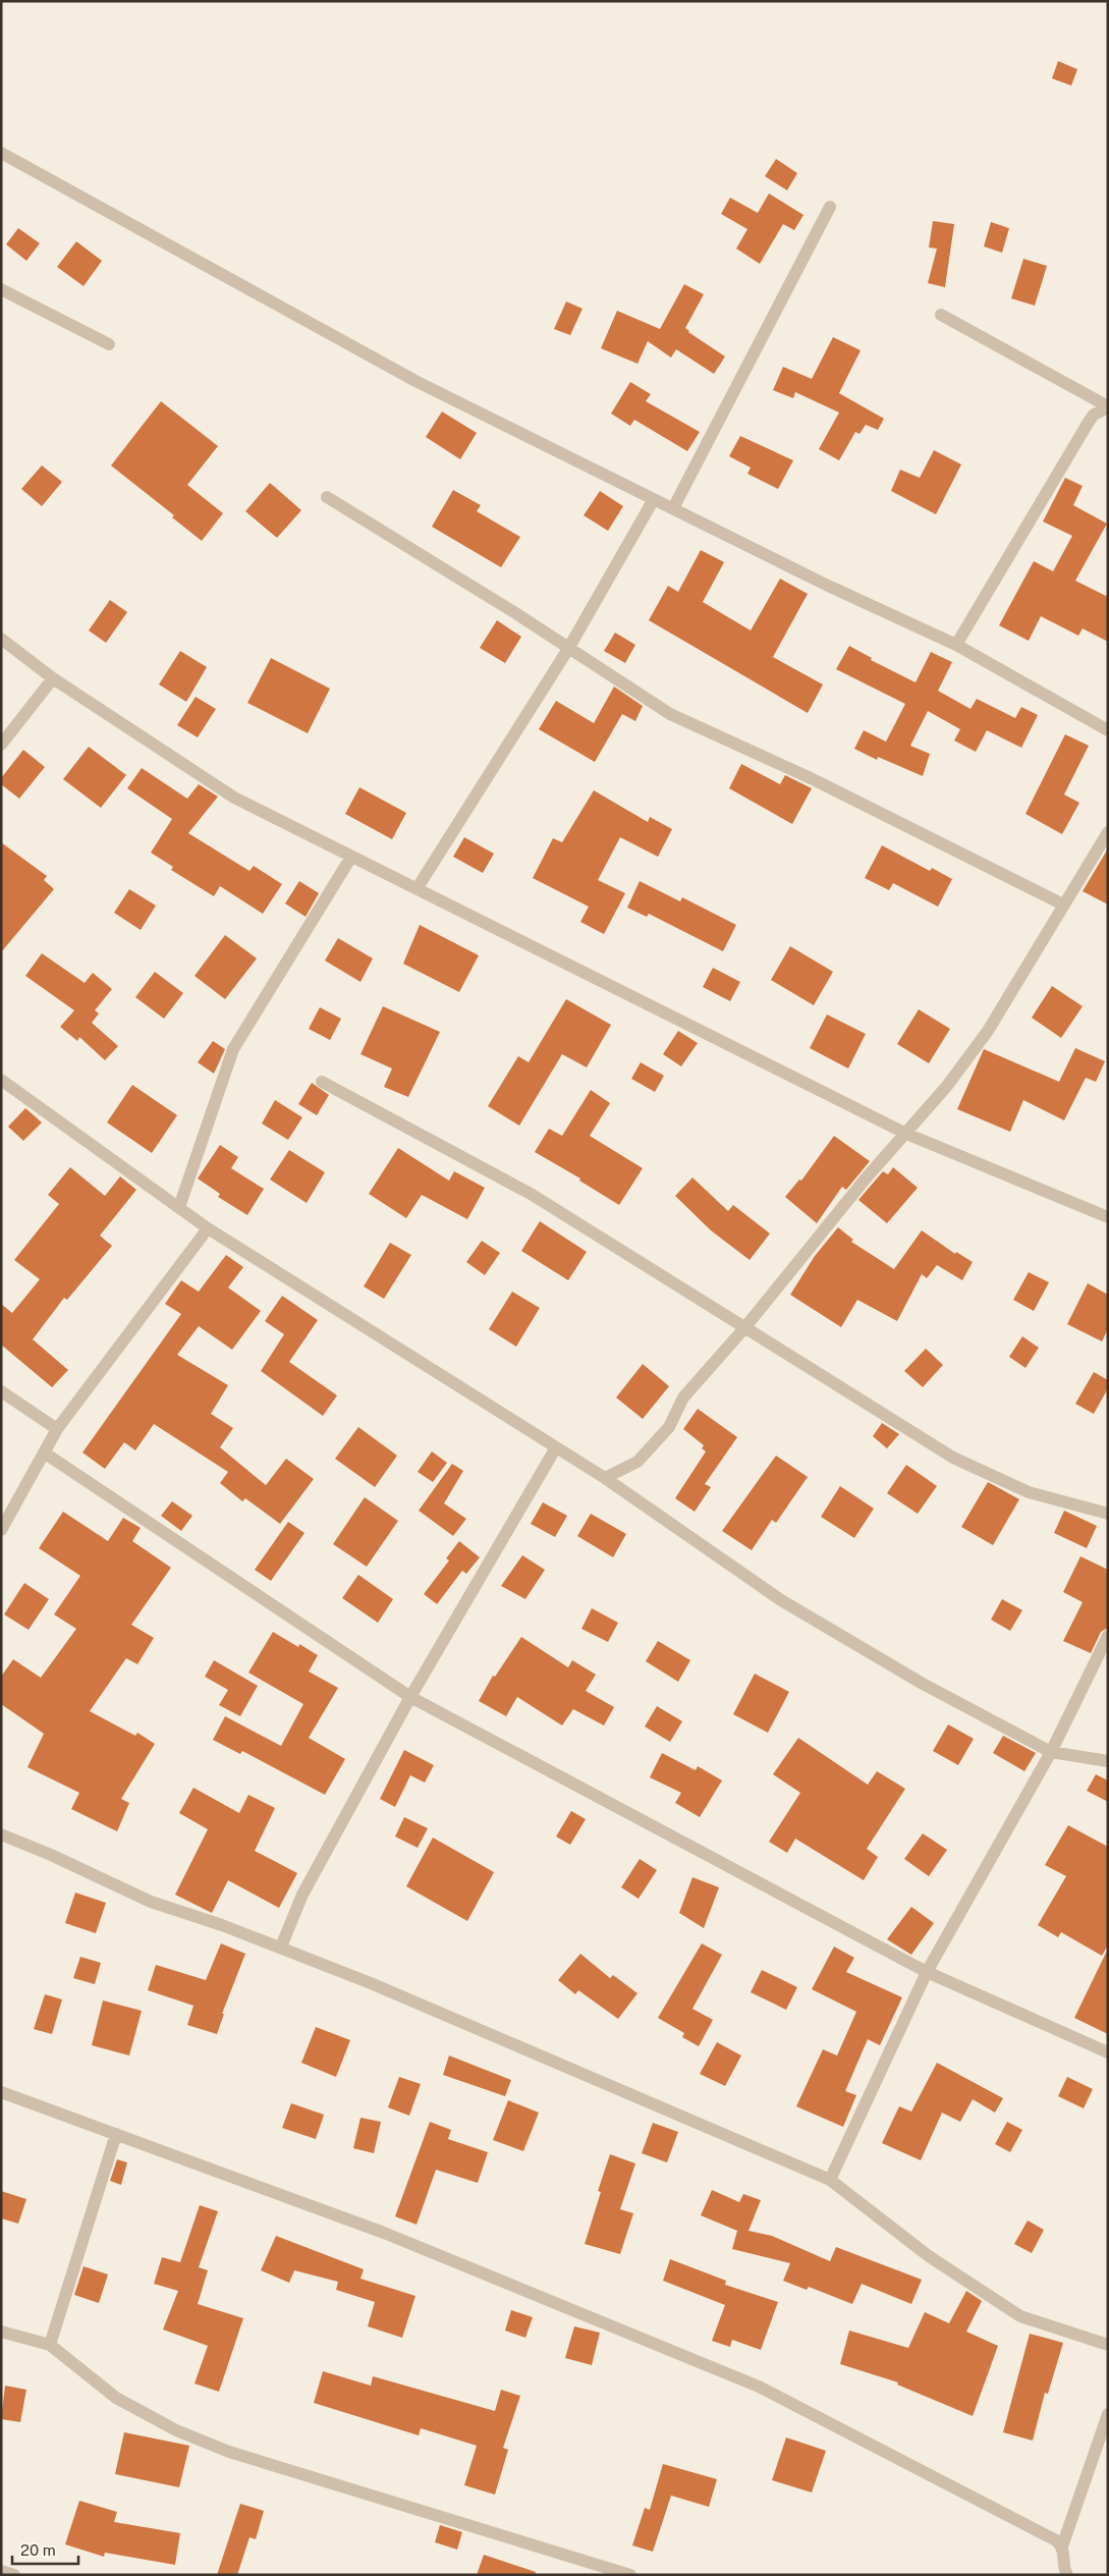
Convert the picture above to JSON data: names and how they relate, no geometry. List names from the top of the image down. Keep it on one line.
{"scale_bar":"20 m"}
